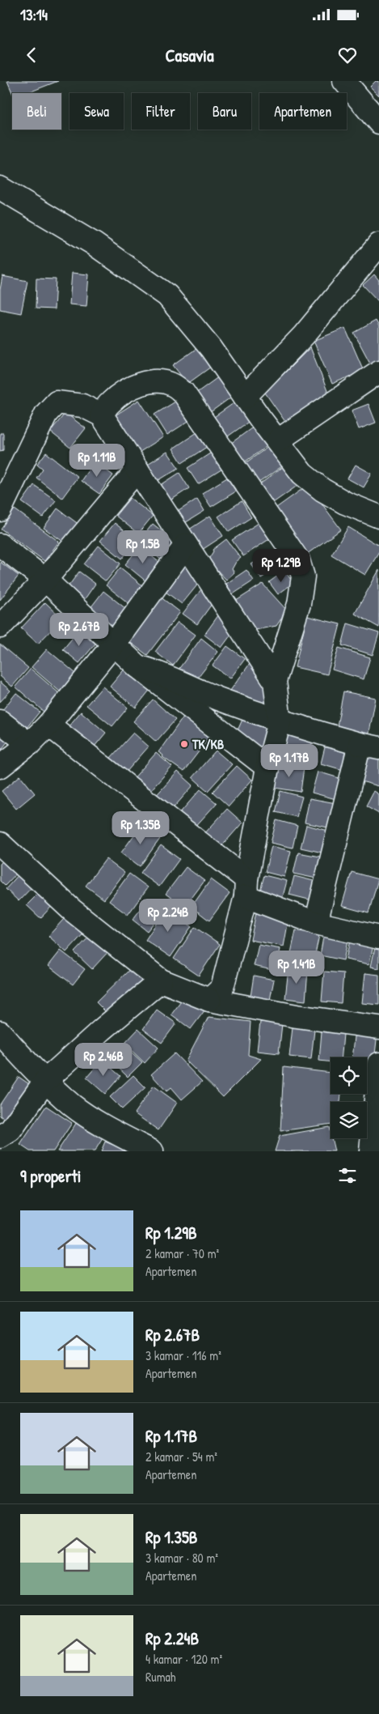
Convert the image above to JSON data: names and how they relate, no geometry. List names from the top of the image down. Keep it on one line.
{"places":["TK/KB"],"page":{"status":"13:14","header":"Casavia","chip":["Beli","Sewa","Filter","Baru","Apartemen"],"price":["Rp 1.11B","Rp 1.5B","Rp 1.29B","Rp 2.67B","Rp 1.17B","Rp 1.35B","Rp 2.24B","Rp 1.41B","Rp 2.46B"],"heading":"9 properti","list":[{"name":"Rp 1.29B","note":"2 kamar · 70 m² · Apartemen"},{"name":"Rp 2.67B","note":"3 kamar · 116 m² · Apartemen"},{"name":"Rp 1.17B","note":"2 kamar · 54 m² · Apartemen"},{"name":"Rp 1.35B","note":"3 kamar · 80 m² · Apartemen"},{"name":"Rp 2.24B","note":"4 kamar · 120 m² · Rumah"}]}}
